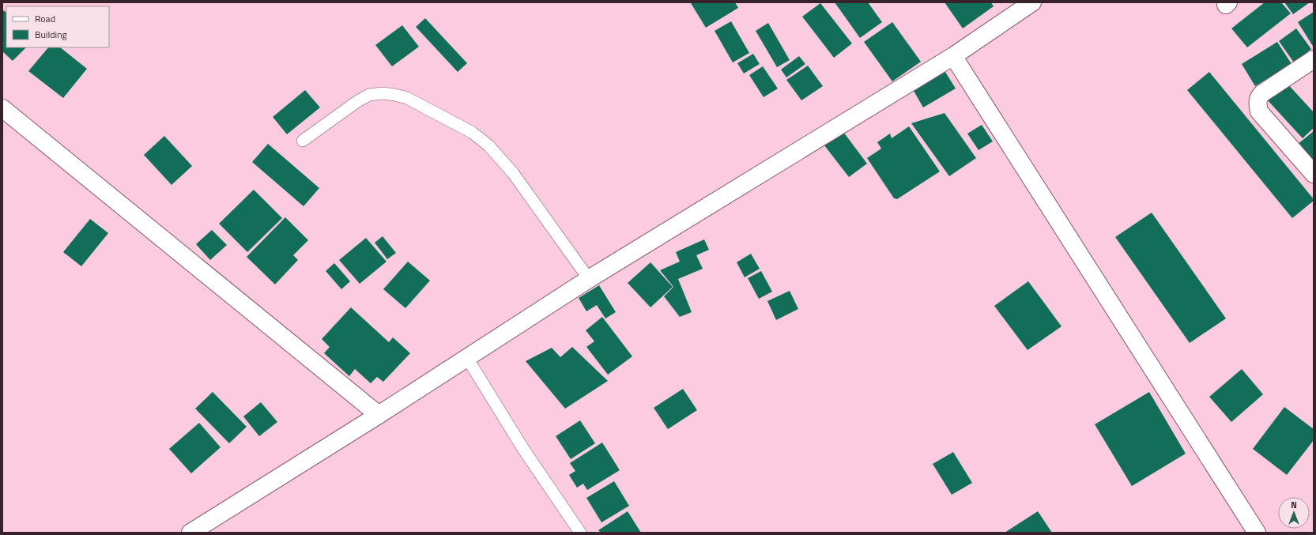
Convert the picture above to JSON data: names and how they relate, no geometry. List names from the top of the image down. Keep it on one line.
{"legend":["Road","Building"],"north":"top"}
